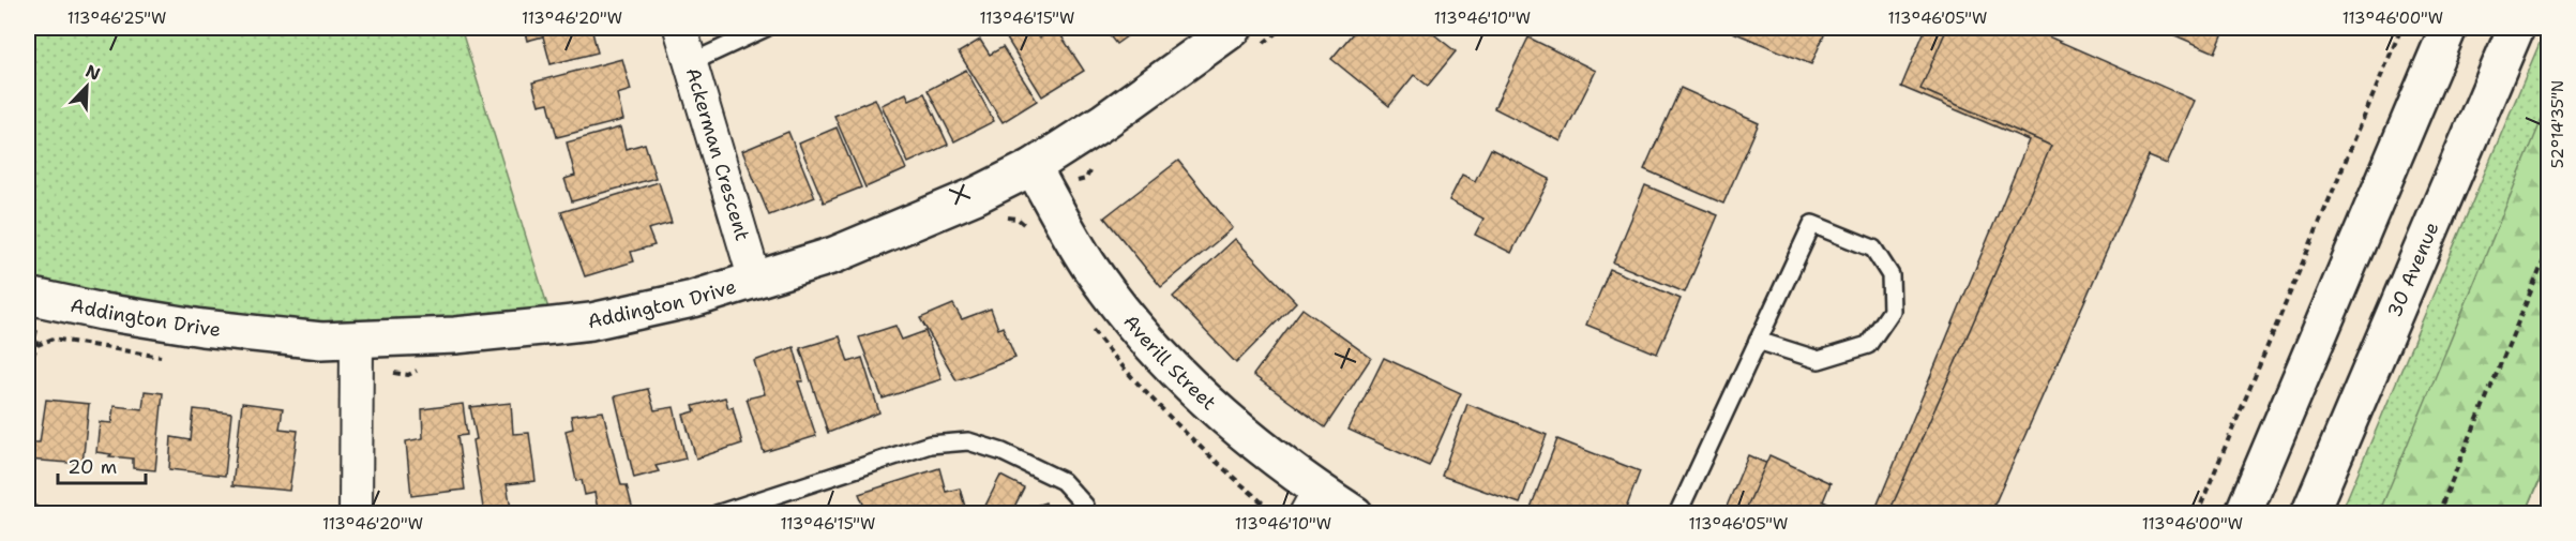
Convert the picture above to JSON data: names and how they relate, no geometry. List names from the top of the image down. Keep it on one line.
{"streets":{"street":["Ackerman Crescent","30 Avenue","Addington Drive","Averill Street"]},"crossings":[["Ackerman Crescent","Addington Drive"],["Addington Drive","Averill Street"]],"scale_bar":"20 m","north":"top right","coordinates":["113°46'25\"W","113°46'20\"W","113°46'15\"W","113°46'10\"W","113°46'05\"W","113°46'00\"W","52°14'35\"N"]}
